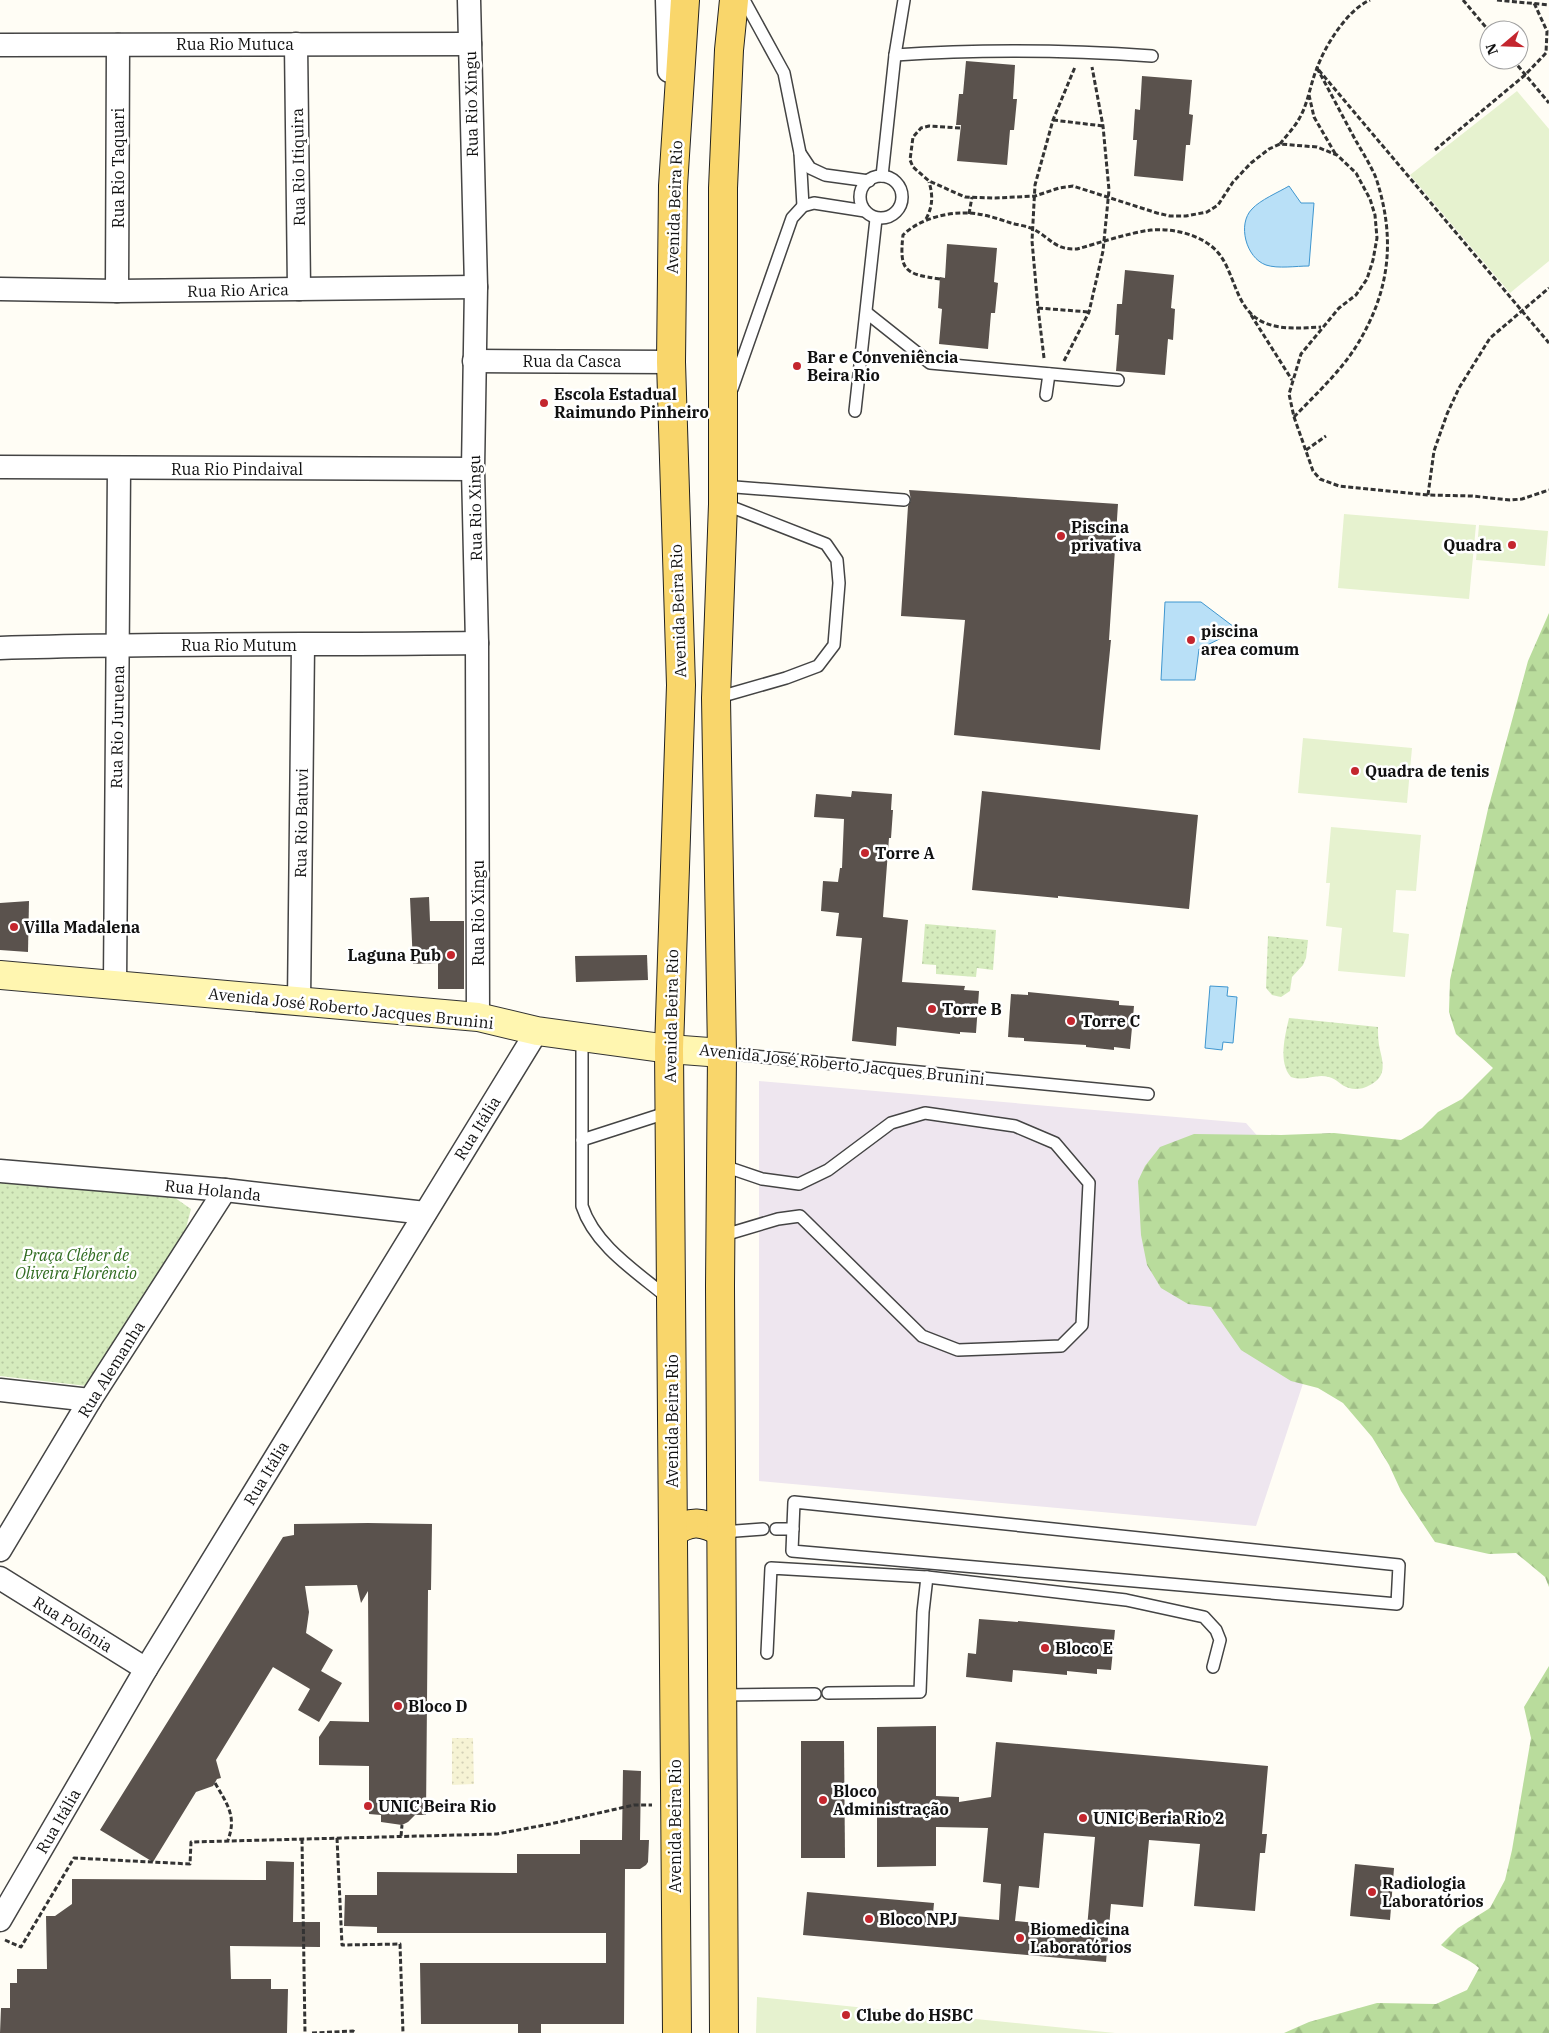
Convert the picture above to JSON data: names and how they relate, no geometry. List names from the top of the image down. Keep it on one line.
{"streets":{"main road":["Avenida Beira Rio","Avenida José Roberto Jacques Brunini"],"street":["Rua Rio Mutuca","Rua Rio Xingu","Rua Rio Itiquira","Rua Rio Taquari","Rua Rio Arica","Rua da Casca","Rua Rio Pindaival","Rua Rio Mutum","Rua Rio Juruena","Rua Rio Batuvi","Rua Itália","Rua Holanda","Rua Alemanha","Rua Polônia"]},"crossings":[["Rua Rio Mutuca","Rua Rio Xingu"],["Rua Rio Mutuca","Rua Rio Itiquira"],["Rua Rio Mutuca","Rua Rio Taquari"],["Rua Rio Xingu","Rua Rio Arica"],["Rua Rio Xingu","Rua da Casca"],["Rua Rio Xingu","Rua Rio Pindaival"],["Rua Rio Xingu","Rua Rio Mutum"],["Rua Rio Xingu","Avenida José Roberto Jacques Brunini"],["Rua Rio Itiquira","Rua Rio Arica"],["Rua Rio Taquari","Rua Rio Arica"],["Avenida Beira Rio","Rua da Casca"],["Avenida Beira Rio","Avenida José Roberto Jacques Brunini"],["Rua Rio Pindaival","Rua Rio Juruena"],["Rua Rio Mutum","Rua Rio Juruena"],["Rua Rio Mutum","Rua Rio Batuvi"],["Rua Rio Juruena","Avenida José Roberto Jacques Brunini"],["Rua Rio Batuvi","Avenida José Roberto Jacques Brunini"],["Avenida José Roberto Jacques Brunini","Rua Itália"],["Rua Itália","Rua Holanda"],["Rua Itália","Rua Polônia"],["Rua Holanda","Rua Alemanha"]],"parks":["Praça Cléber de Oliveira Florêncio"],"places":["Bar e Conveniência Beira Rio","Escola Estadual Raimundo Pinheiro","Piscina privativa","Quadra","piscina area comum","Quadra de tenis","Torre A","Villa Madalena","Laguna Pub","Torre B","Torre C","Bloco E","Bloco D","Bloco Administração","UNIC Beira Rio","UNIC Beria Rio 2","Radiologia Laboratórios","Bloco NPJ","Biomedicina Laboratórios","Clube do HSBC"],"north":"left"}
